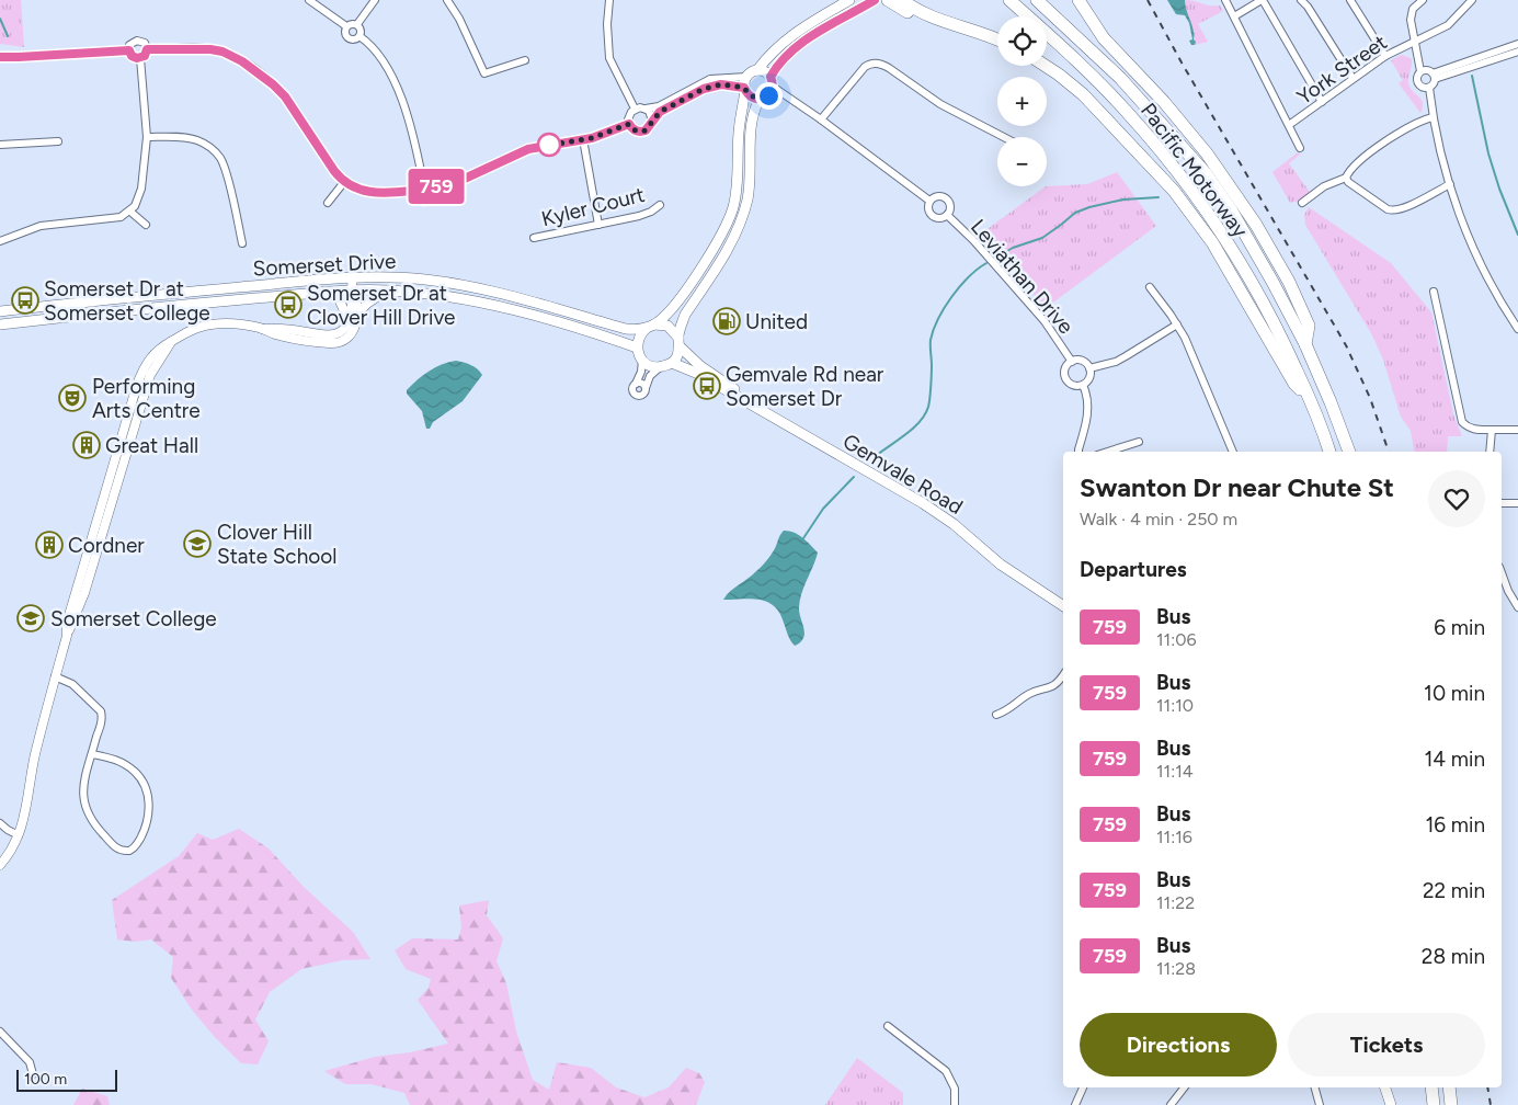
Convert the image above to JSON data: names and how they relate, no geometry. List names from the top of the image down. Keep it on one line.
{"streets":{"highway":["Pacific Motorway"],"main road":["Somerset Drive","Gemvale Road"],"street":["York Street","Kyler Court","Leviathan Drive"]},"crossings":[["Somerset Drive","Gemvale Road"]],"places":{"bus stop":["Somerset Dr at Somerset College","Somerset Dr at Clover Hill Drive","Gemvale Rd near Somerset Dr"],"fuel station":["United"],"theatre":["Performing Arts Centre"],"building":["Great Hall","Cordner"],"school or university":["Clover Hill State School","Somerset College"]},"lines":["bus line 759"],"scale_bar":"100 m","page":{"on_map":"759","map_buttons":["+","−"],"heading":[["Swanton Dr near Chute St","Walk · 4 min · 250 m"],"Departures"],"list":[{"mark":"759","name":"Bus","note":"11:06","value":"6 min"},{"mark":"759","name":"Bus","note":"11:10","value":"10 min"},{"mark":"759","name":"Bus","note":"11:14","value":"14 min"},{"mark":"759","name":"Bus","note":"11:16","value":"16 min"},{"mark":"759","name":"Bus","note":"11:22","value":"22 min"},{"mark":"759","name":"Bus","note":"11:28","value":"28 min"}],"buttons":["Directions","Tickets"],"scale":"100 m"}}
